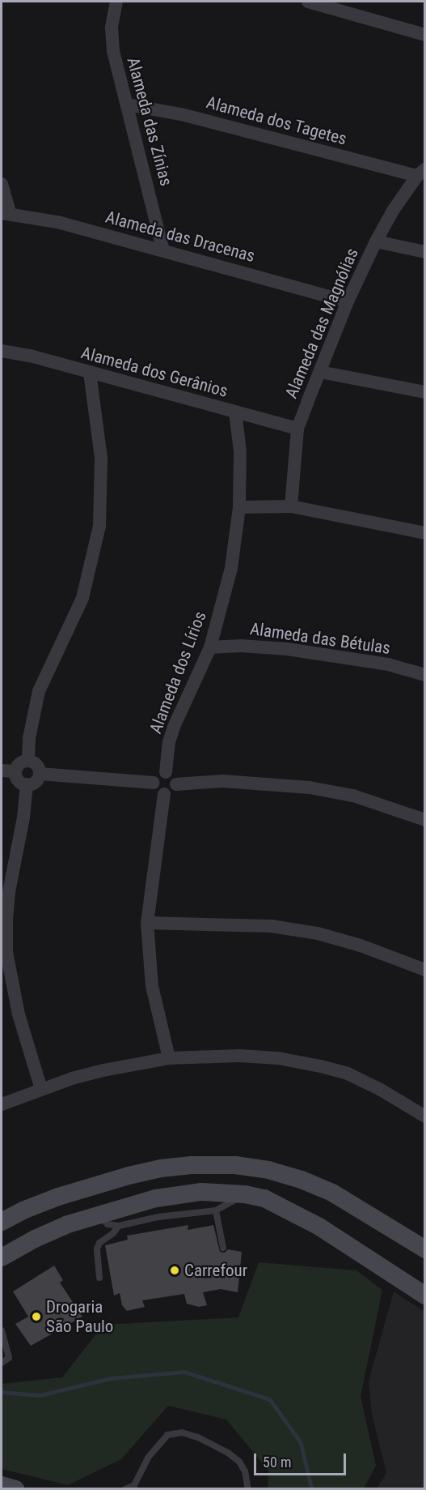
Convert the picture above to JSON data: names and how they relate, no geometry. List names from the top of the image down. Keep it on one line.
{"streets":{"street":["Alameda dos Tagetes","Alameda das Zínias","Alameda das Dracenas","Alameda das Magnólias","Alameda dos Gerânios","Alameda das Bétulas","Alameda dos Lírios"]},"crossings":[["Alameda dos Tagetes","Alameda das Zínias"],["Alameda dos Tagetes","Alameda das Magnólias"],["Alameda das Zínias","Alameda das Dracenas"],["Alameda das Dracenas","Alameda das Magnólias"],["Alameda das Magnólias","Alameda dos Gerânios"],["Alameda dos Gerânios","Alameda dos Lírios"],["Alameda das Bétulas","Alameda dos Lírios"]],"places":["Carrefour","Drogaria São Paulo"],"scale_bar":"50 m"}
